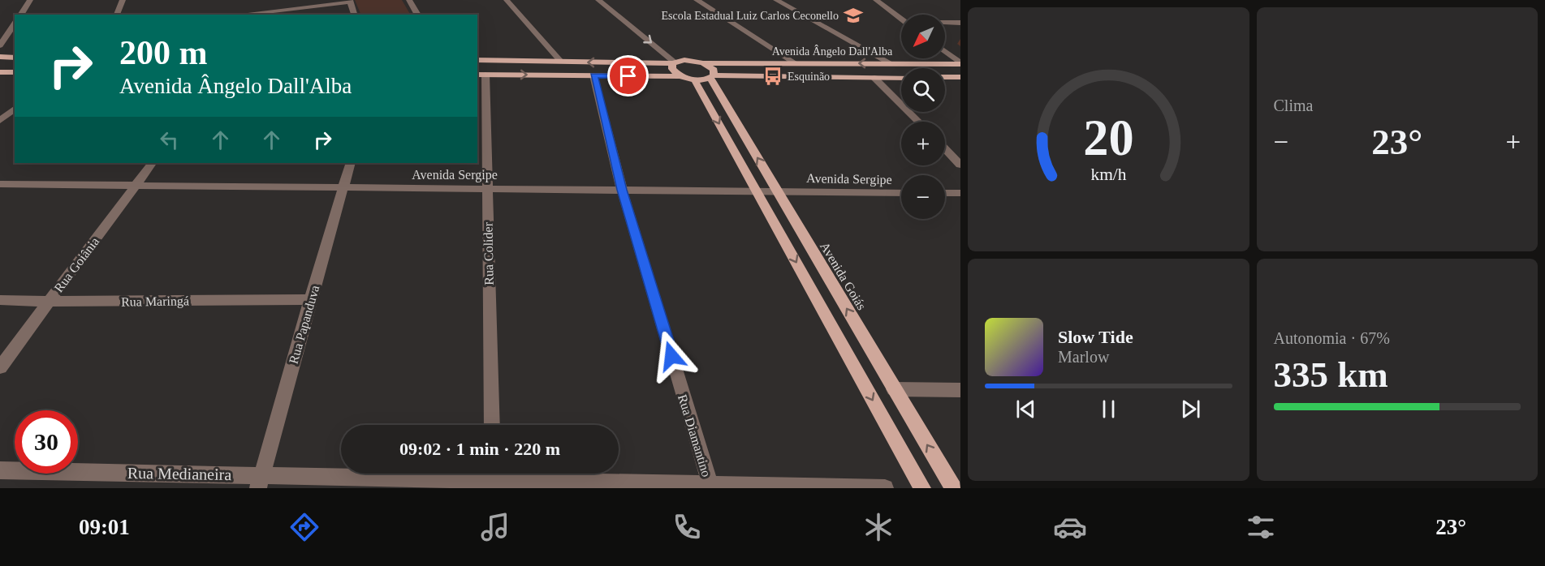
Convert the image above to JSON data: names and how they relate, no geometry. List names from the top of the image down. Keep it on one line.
{"streets":{"main road":["Avenida Ângelo Dall'Alba","Avenida Goiás"],"street":["Avenida Sergipe","Rua Colider","Rua Goiânia","Rua Maringá","Rua Papanduva","Rua Diamantino","Rua Medianeira"]},"crossings":[["Avenida Ângelo Dall'Alba","Avenida Goiás"],["Avenida Sergipe","Rua Colider"],["Avenida Sergipe","Rua Goiânia"],["Avenida Sergipe","Avenida Goiás"],["Avenida Sergipe","Rua Papanduva"],["Avenida Sergipe","Rua Diamantino"],["Rua Goiânia","Rua Maringá"],["Rua Maringá","Rua Papanduva"],["Rua Papanduva","Rua Medianeira"],["Rua Diamantino","Rua Medianeira"]],"places":{"school or university":["Escola Estadual Luiz Carlos Ceconello"],"bus stop":["Esquinão"]},"north":"bottom left","page":{"tile":["Clima",["Autonomia · 67%","335 km"]],"map_buttons":["+","−"],"turn":["200 m","Avenida Ângelo Dall'Alba"],"heat":["−","23°","+"],"song":["Slow Tide","Marlow"],"limit":"30","trip":"09:02 · 1 min · 220 m","tabs":["09:01","23°"],"gauge":["20","km/h"]}}
